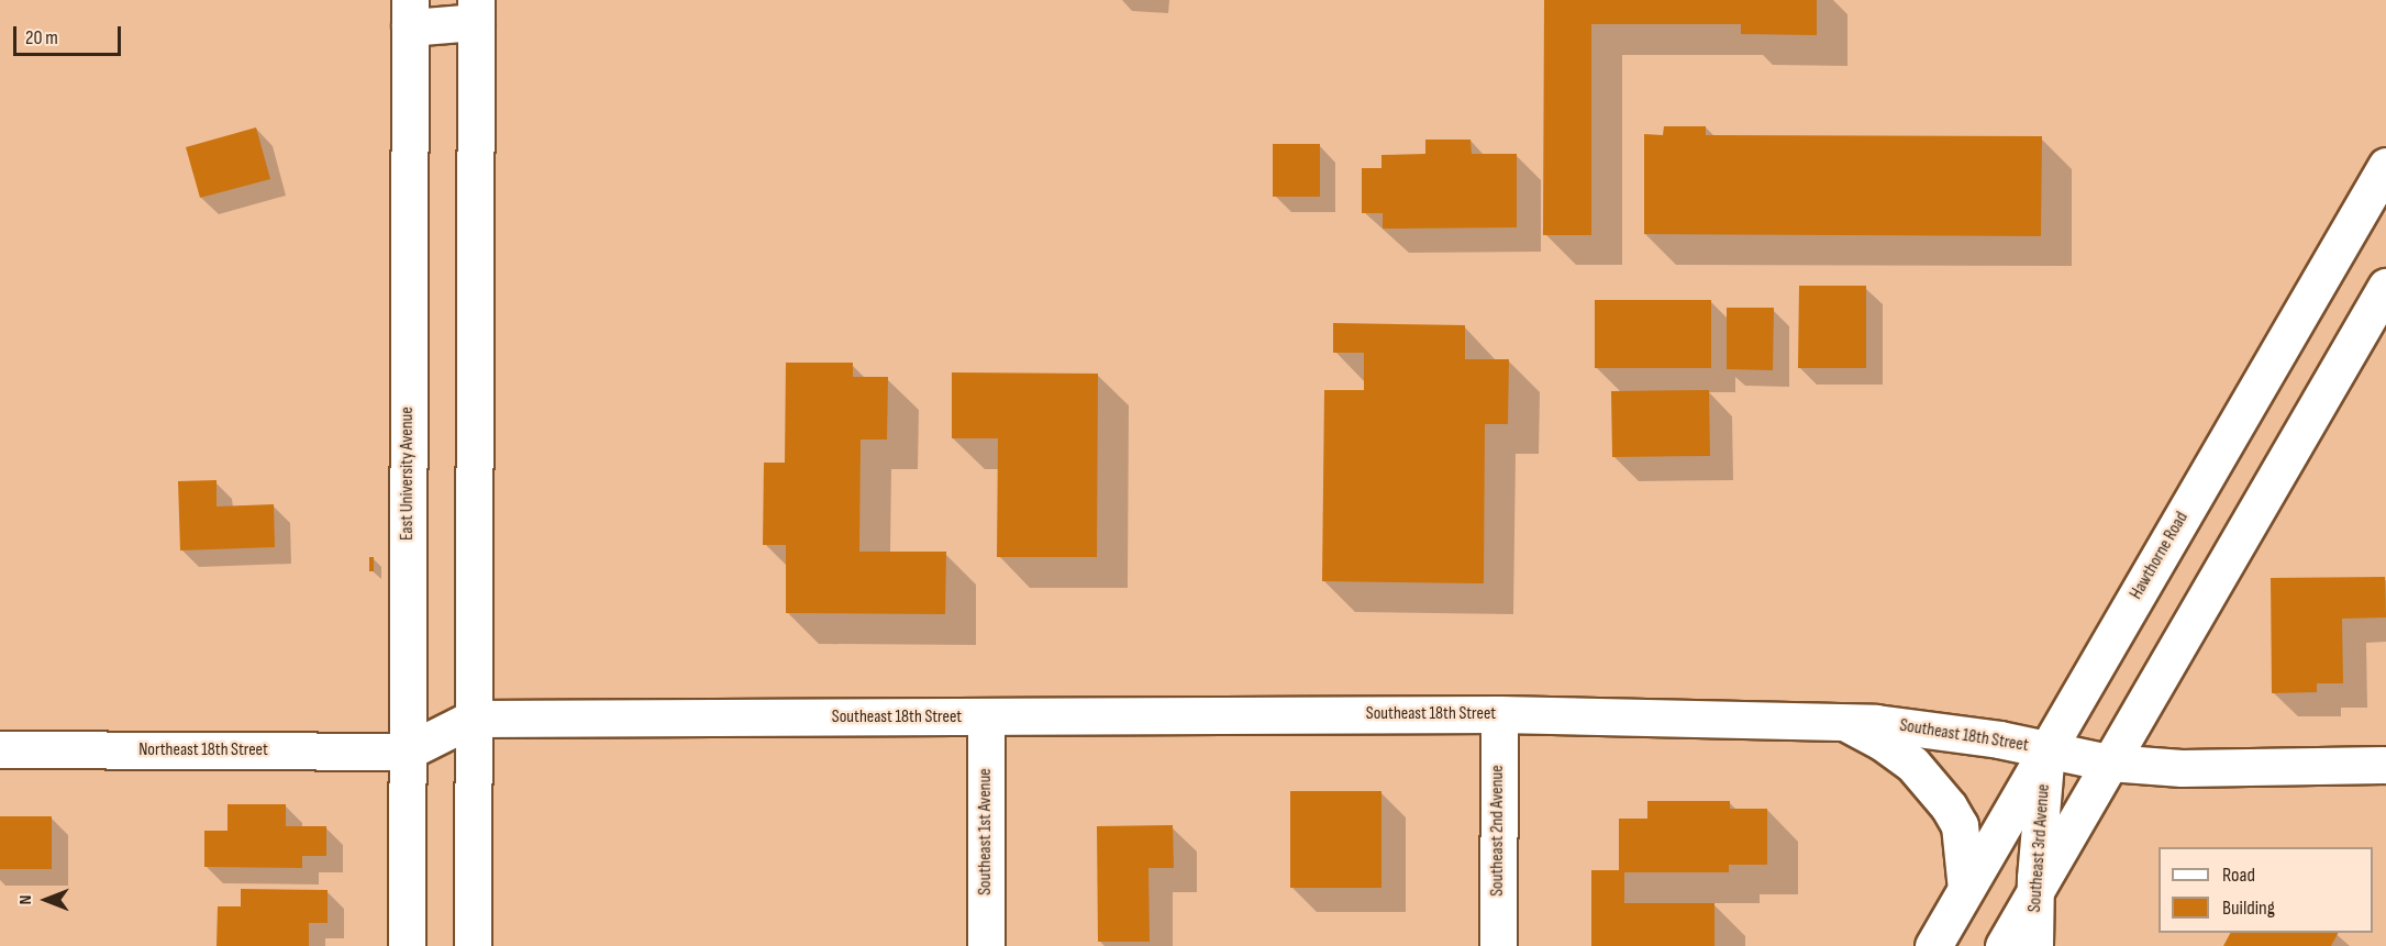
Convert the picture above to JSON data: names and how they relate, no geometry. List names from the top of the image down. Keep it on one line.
{"streets":{"main road":["East University Avenue","Hawthorne Road","Southeast 18th Street","Northeast 18th Street","Southeast 2nd Avenue","Southeast 1st Avenue","Southeast 3rd Avenue"]},"crossings":[["East University Avenue","Northeast 18th Street"],["Hawthorne Road","Southeast 18th Street"],["Hawthorne Road","Southeast 3rd Avenue"],["Southeast 18th Street","Southeast 2nd Avenue"],["Southeast 18th Street","Southeast 1st Avenue"],["Southeast 18th Street","Southeast 3rd Avenue"]],"legend":["Road","Building"],"scale_bar":"20 m","north":"left"}
